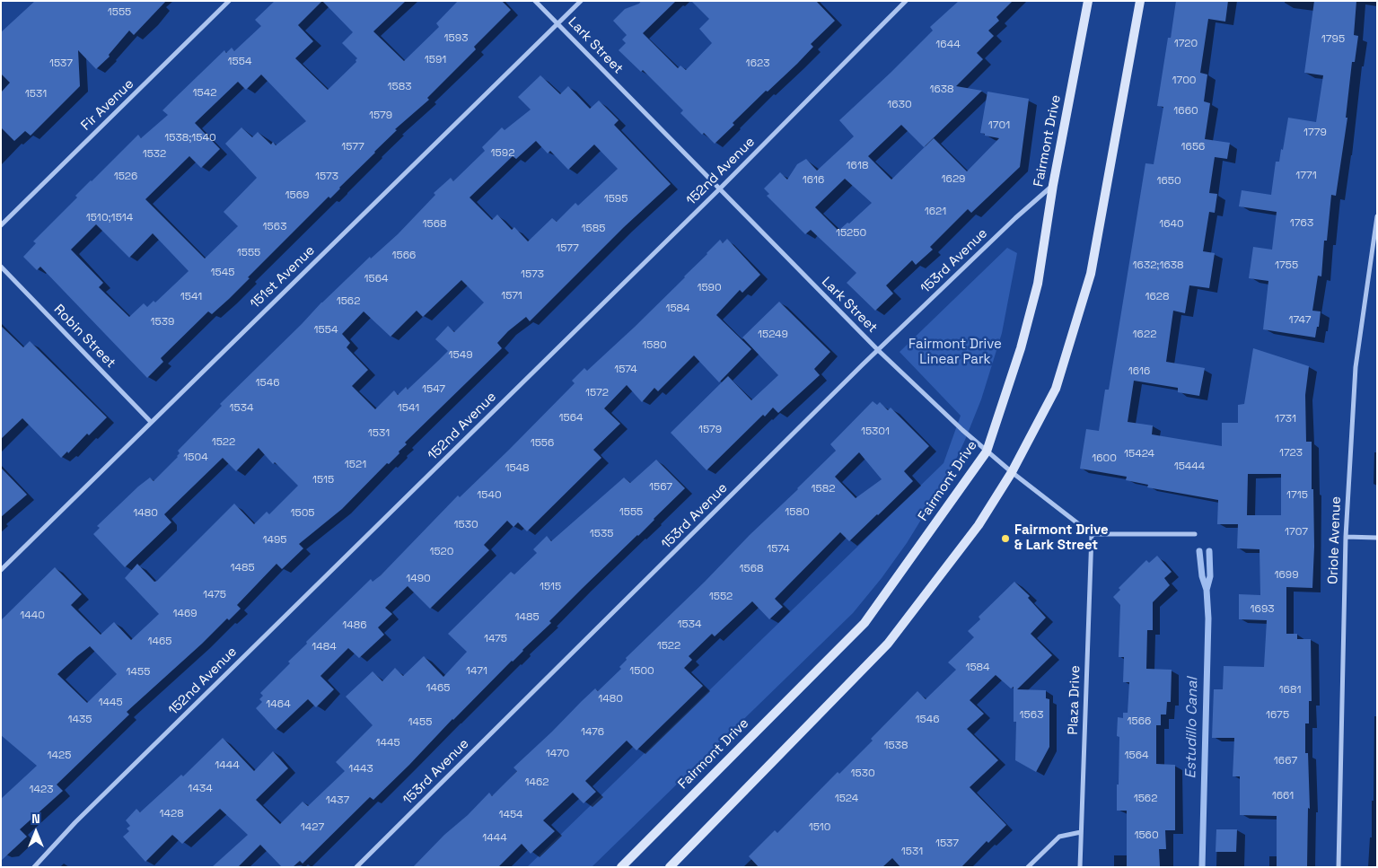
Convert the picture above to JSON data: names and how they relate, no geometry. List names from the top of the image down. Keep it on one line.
{"streets":{"main road":["Fairmont Drive"],"street":["Lark Street","Fir Avenue","152nd Avenue","153rd Avenue","151st Avenue","Robin Street","Oriole Avenue","Plaza Drive"]},"crossings":[["Lark Street","Fairmont Drive"],["Lark Street","152nd Avenue"],["Lark Street","153rd Avenue"],["Lark Street","151st Avenue"],["Lark Street","Plaza Drive"],["Fairmont Drive","153rd Avenue"],["151st Avenue","Robin Street"]],"water":["Estudillo Canal"],"parks":["Fairmont Drive Linear Park"],"places":["Fairmont Drive & Lark Street"],"house_numbers":["1555","1593","1795","1720","1644","1591","1554","1537","1623","1700","1583","1638","1542","1531","1630","1660","1579","1701","1779","1538;1540","1577","1656","1592","1532","1618","1771","1526","1573","1629","1616","1650","1569","1595","1621","1510;1514","1763","1568","1640","1563","1585","15250","1577","1555","1566","1632;1638","1755","1545","1573","1564","1590","1571","1541","1628","1562","1584","1747","1539","1554","15249","1622","1580","1549","1574","1616","1546","1547","1572","1534","1541","1564","1731","1579","15301","1531","1522","1556","1723","15424","1504","1600","1521","15444","1548","1515","1567","1582","1540","1715","1555","1580","1480","1505","1530","1707","1535","1495","1574","1520","1485","1568","1699","1490","1515","1475","1552","1693","1469","1440","1485","1534","1486","1475","1465","1522","1484","1584","1471","1500","1455","1465","1681","1480","1445","1464","1563","1675","1435","1546","1566","1455","1476","1445","1538","1470","1425","1564","1667","1444","1443","1530","1462","1434","1423","1661","1524","1562","1437","1428","1454","1427","1510","1560","1444","1537","1531"],"north":"top"}
